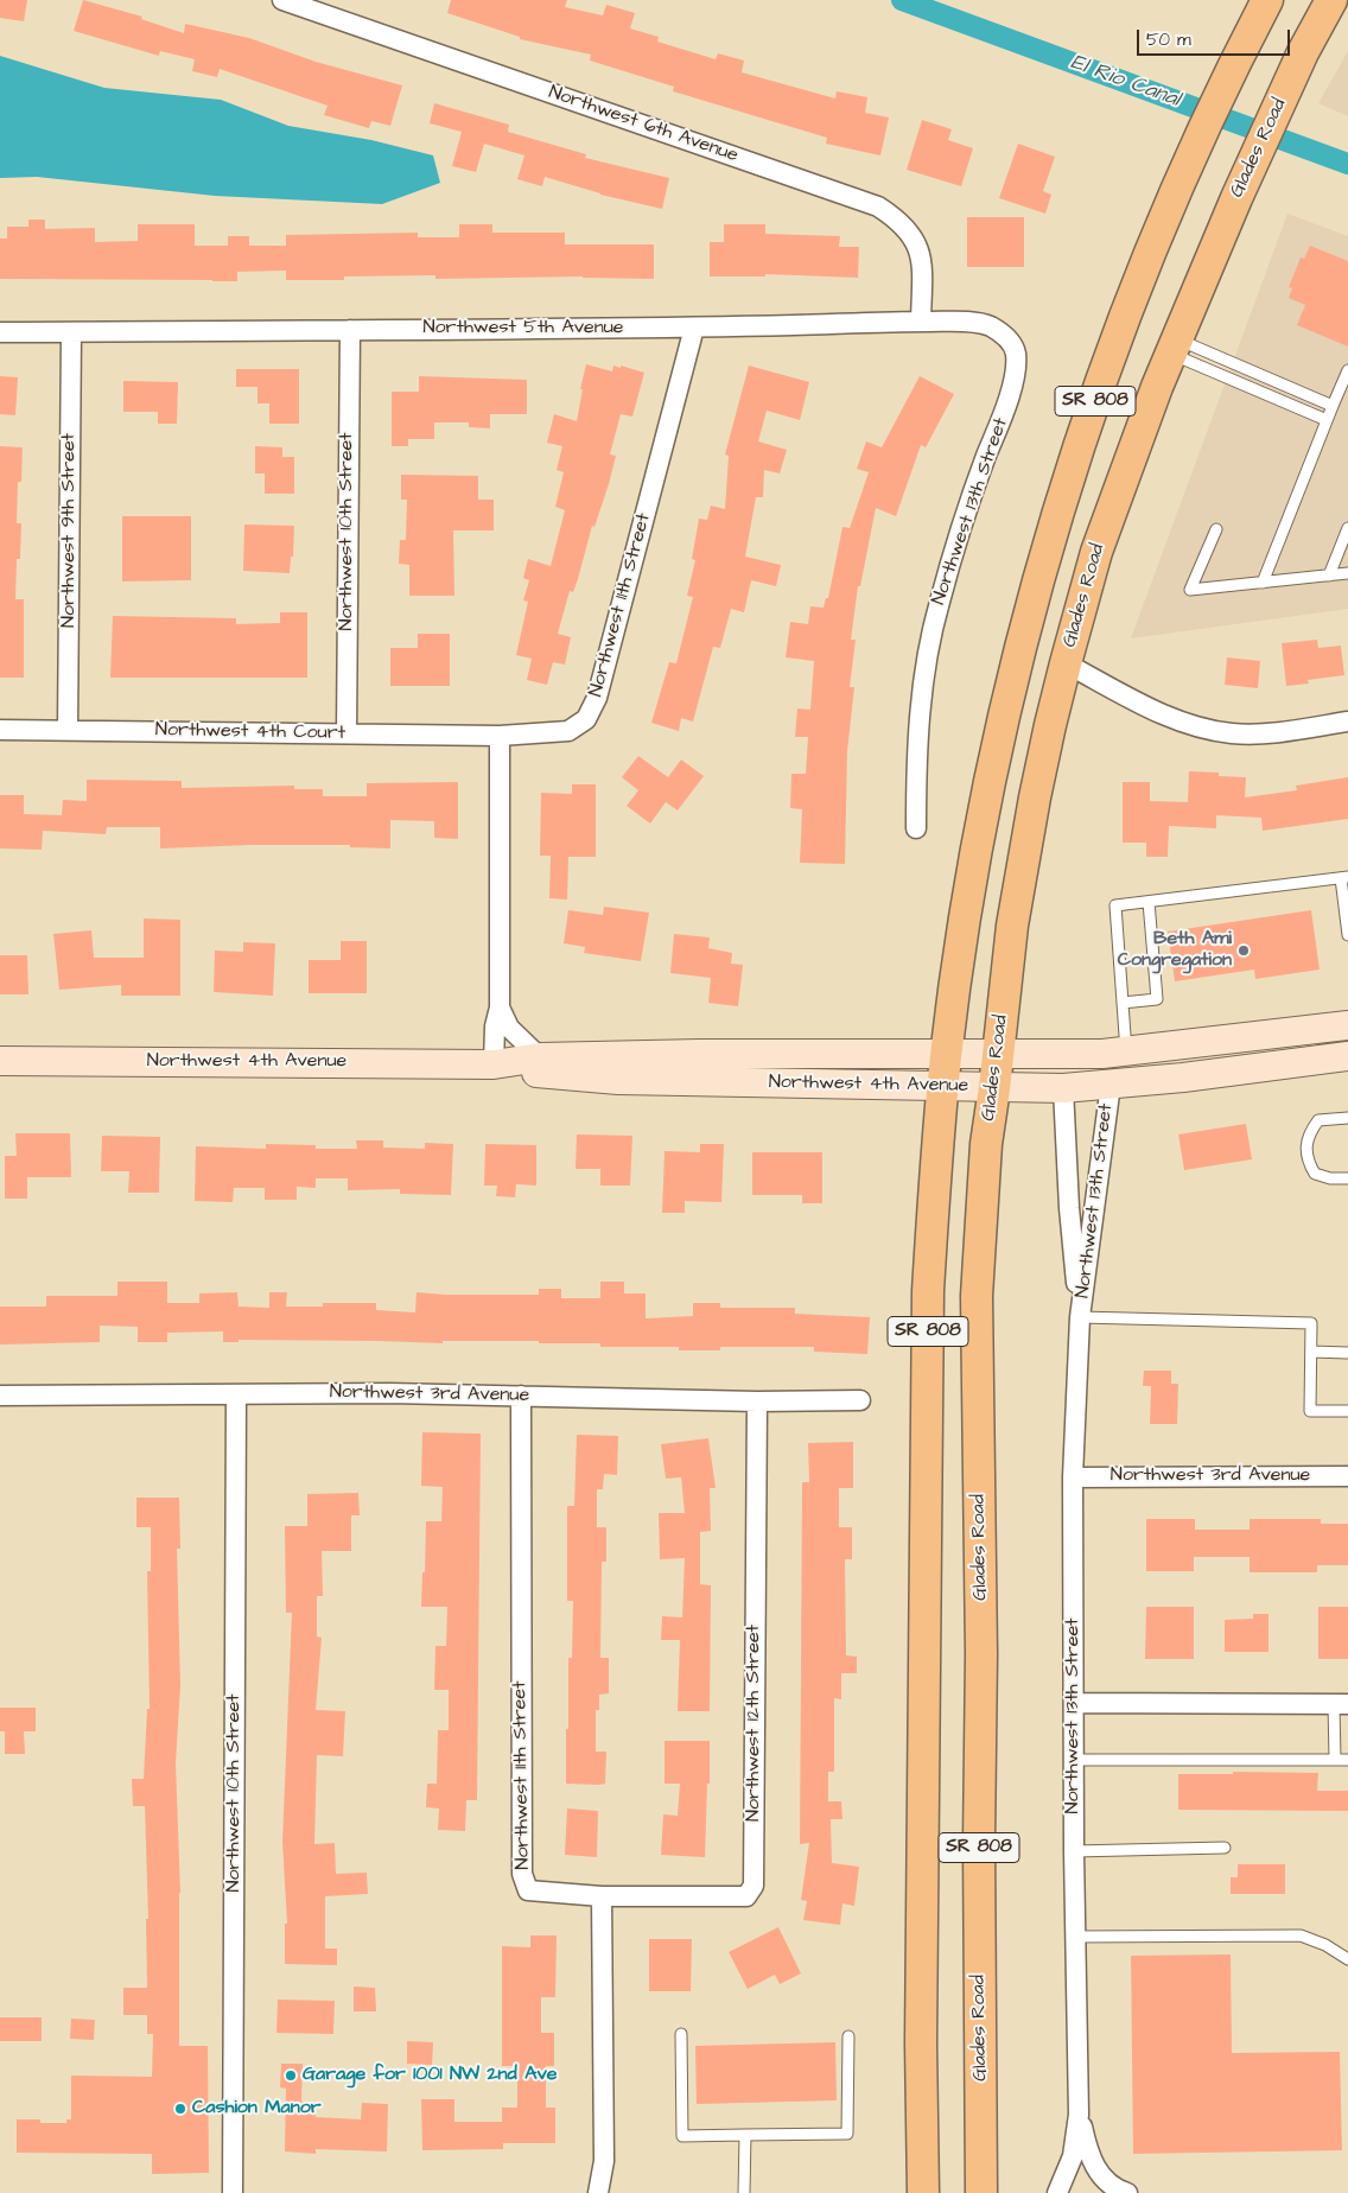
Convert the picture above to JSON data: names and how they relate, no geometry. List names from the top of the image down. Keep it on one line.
{"streets":{"main road":["Glades Road","SR 808"],"street":["Northwest 6th Avenue","Northwest 5th Avenue","Northwest 13th Street","Northwest 9th Street","Northwest 10th Street","Northwest 11th Street","Northwest 4th Court","Northwest 4th Avenue","Northwest 3rd Avenue","Northwest 12th Street"]},"crossings":[["Northwest 6th Avenue","Northwest 5th Avenue"],["Glades Road","Northwest 4th Avenue"],["Northwest 5th Avenue","Northwest 13th Street"],["Northwest 5th Avenue","Northwest 9th Street"],["Northwest 5th Avenue","Northwest 10th Street"],["Northwest 5th Avenue","Northwest 11th Street"],["SR 808","Northwest 4th Avenue"],["Northwest 13th Street","Northwest 4th Avenue"],["Northwest 13th Street","Northwest 3rd Avenue"],["Northwest 9th Street","Northwest 4th Court"],["Northwest 10th Street","Northwest 4th Court"],["Northwest 10th Street","Northwest 3rd Avenue"],["Northwest 11th Street","Northwest 4th Court"],["Northwest 11th Street","Northwest 3rd Avenue"],["Northwest 11th Street","Northwest 12th Street"],["Northwest 3rd Avenue","Northwest 12th Street"]],"water":["El Rio Canal"],"places":["Beth Ami Congregation","Garage for 1001 NW 2nd Ave","Cashion Manor"],"scale_bar":"50 m"}
